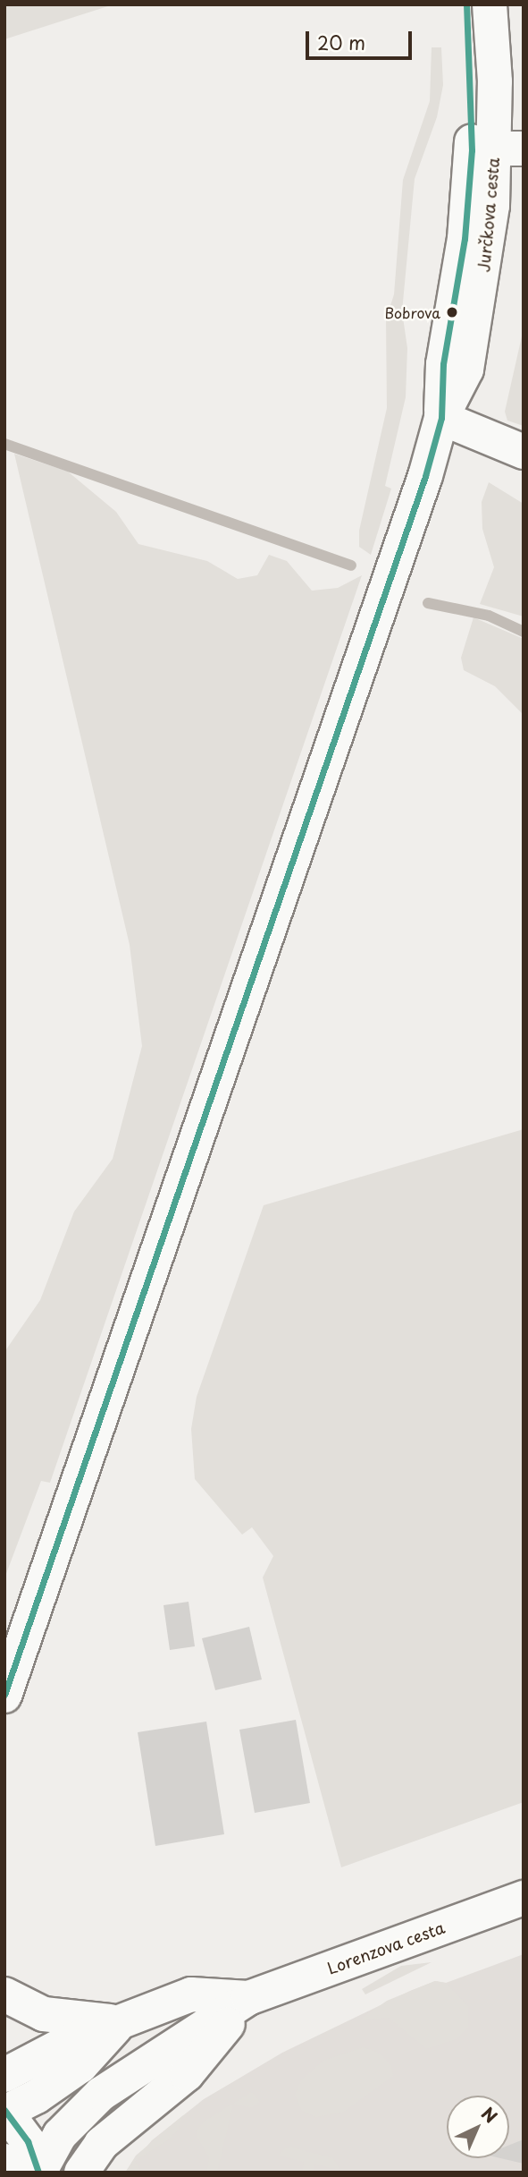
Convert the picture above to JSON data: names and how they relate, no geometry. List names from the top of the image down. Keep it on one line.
{"streets":{"main road":["Jurčkova cesta","Lorenzova cesta"]},"places":["Bobrova"],"scale_bar":"20 m","north":"top right"}
